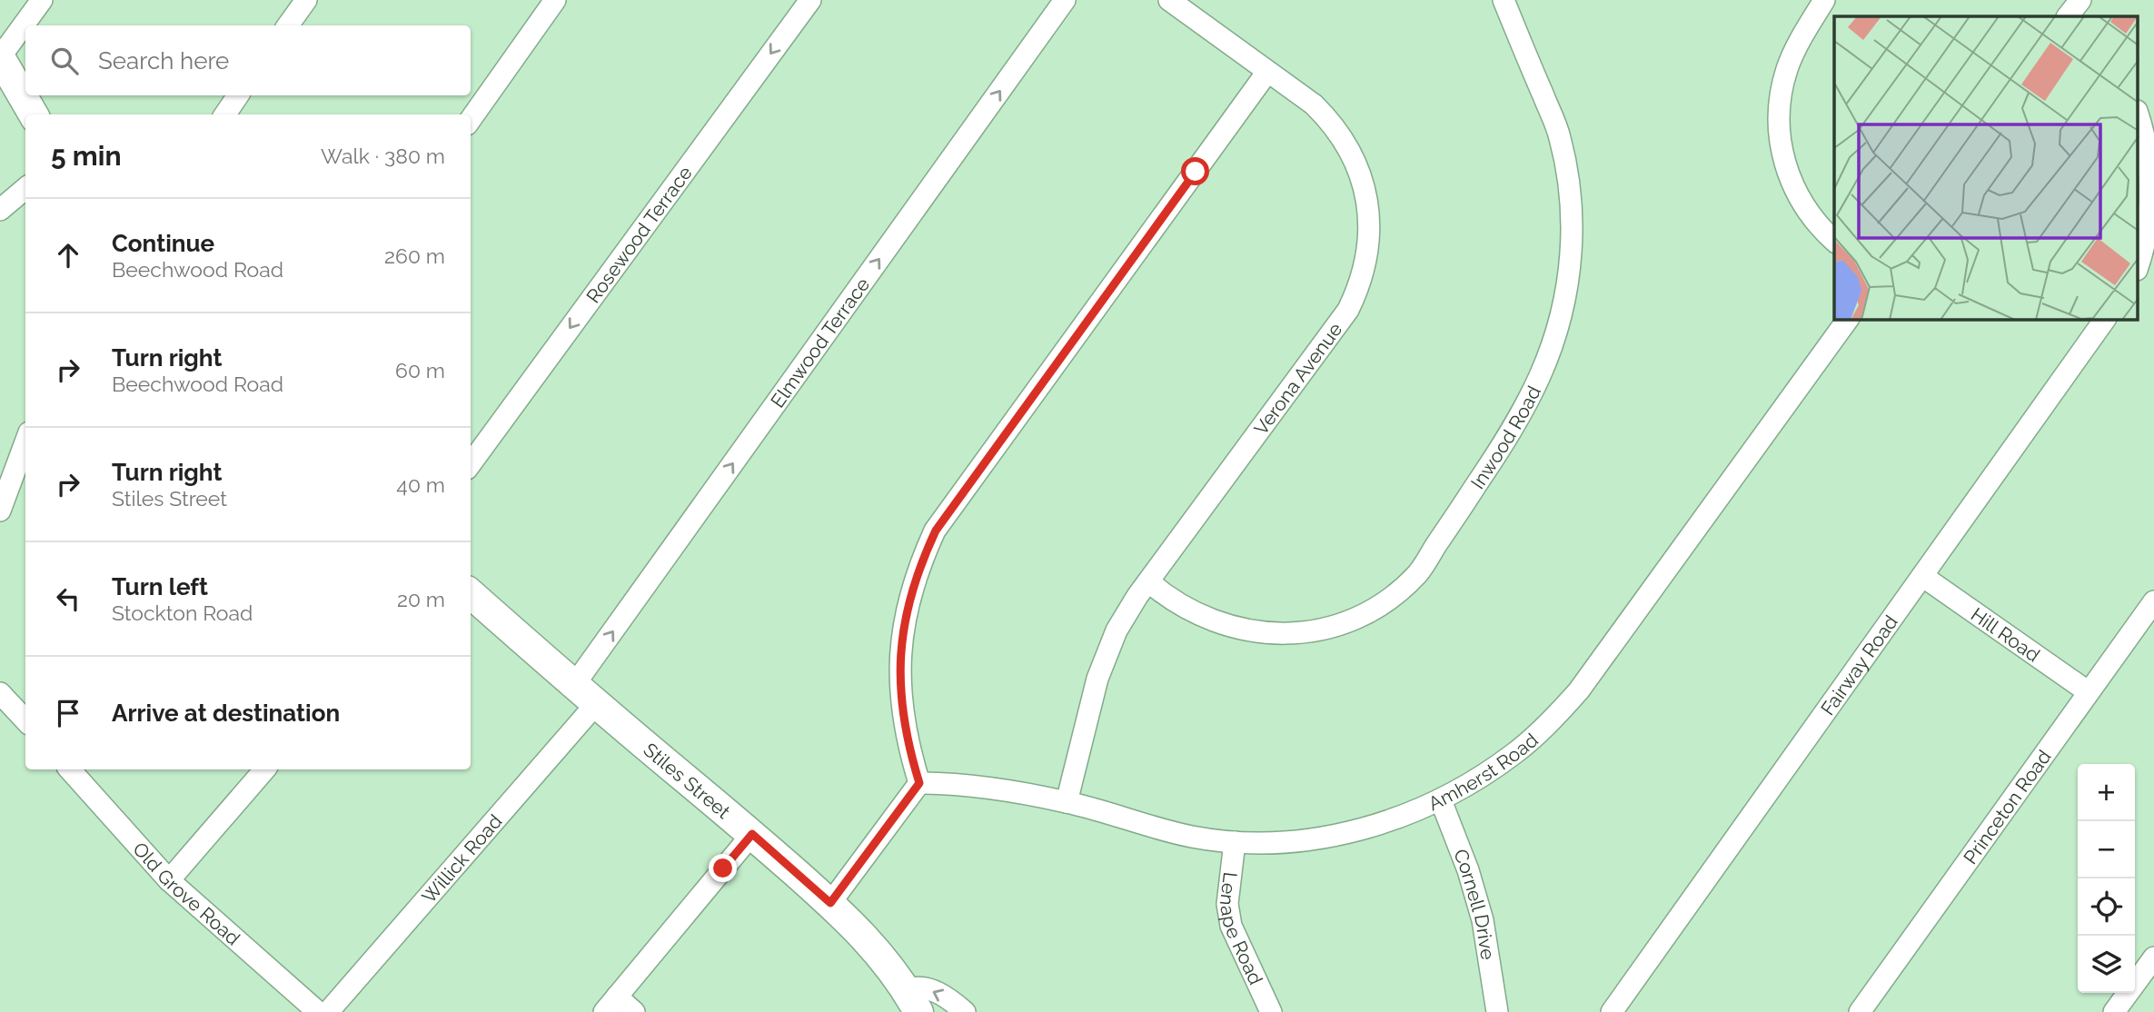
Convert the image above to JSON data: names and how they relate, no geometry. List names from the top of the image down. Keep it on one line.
{"streets":{"main road":["Stiles Street"],"street":["Rosewood Terrace","Elmwood Terrace","Verona Avenue","Inwood Road","Hill Road","Fairway Road","Amherst Road","Princeton Road","Willick Road","Old Grove Road","Cornell Drive","Lenape Road"]},"crossings":[["Elmwood Terrace","Stiles Street"],["Verona Avenue","Inwood Road"],["Verona Avenue","Amherst Road"],["Hill Road","Fairway Road"],["Hill Road","Princeton Road"],["Amherst Road","Cornell Drive"],["Amherst Road","Lenape Road"],["Stiles Street","Willick Road"]],"one_way":["Rosewood Terrace","Elmwood Terrace"],"page":{"search":"Search here","heading":["5 min","Walk · 380 m"],"list":[["Continue","Beechwood Road","260 m"],["Turn right","Beechwood Road","60 m"],["Turn right","Stiles Street","40 m"],["Turn left","Stockton Road","20 m"],"Arrive at destination"],"map_buttons":["+","−"]}}
